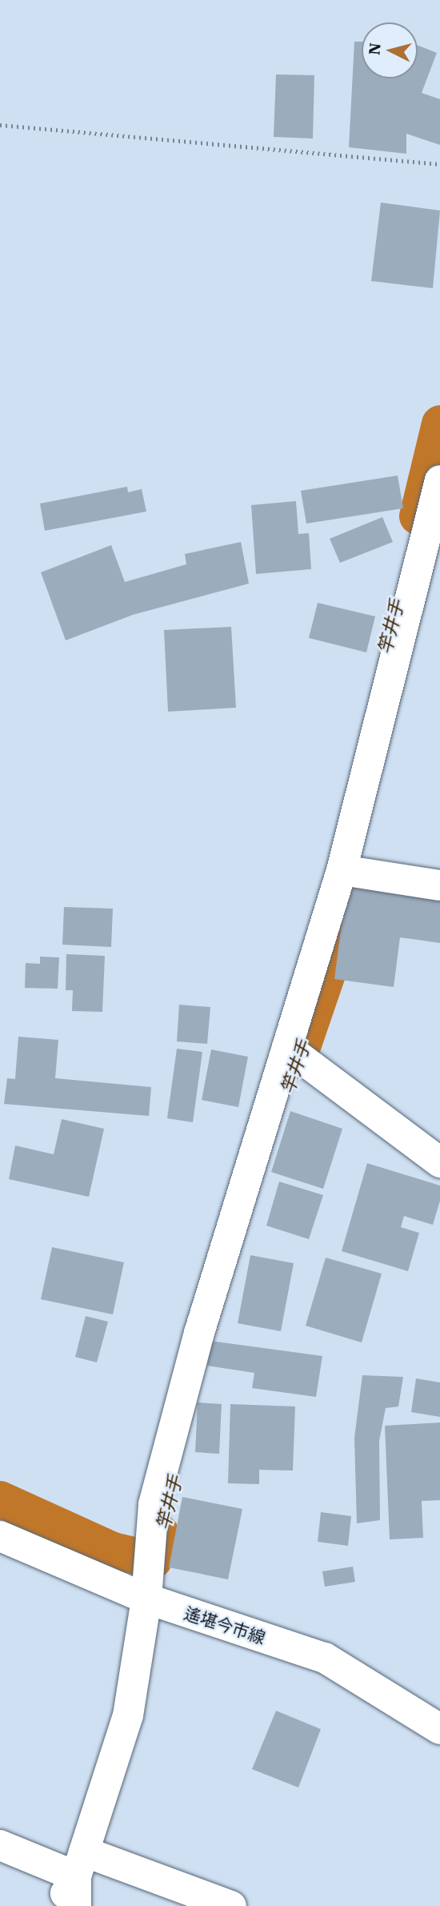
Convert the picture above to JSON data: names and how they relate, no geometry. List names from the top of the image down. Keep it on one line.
{"streets":{"street":["遙堪今市線"]},"water":["竿井手"],"north":"left"}
